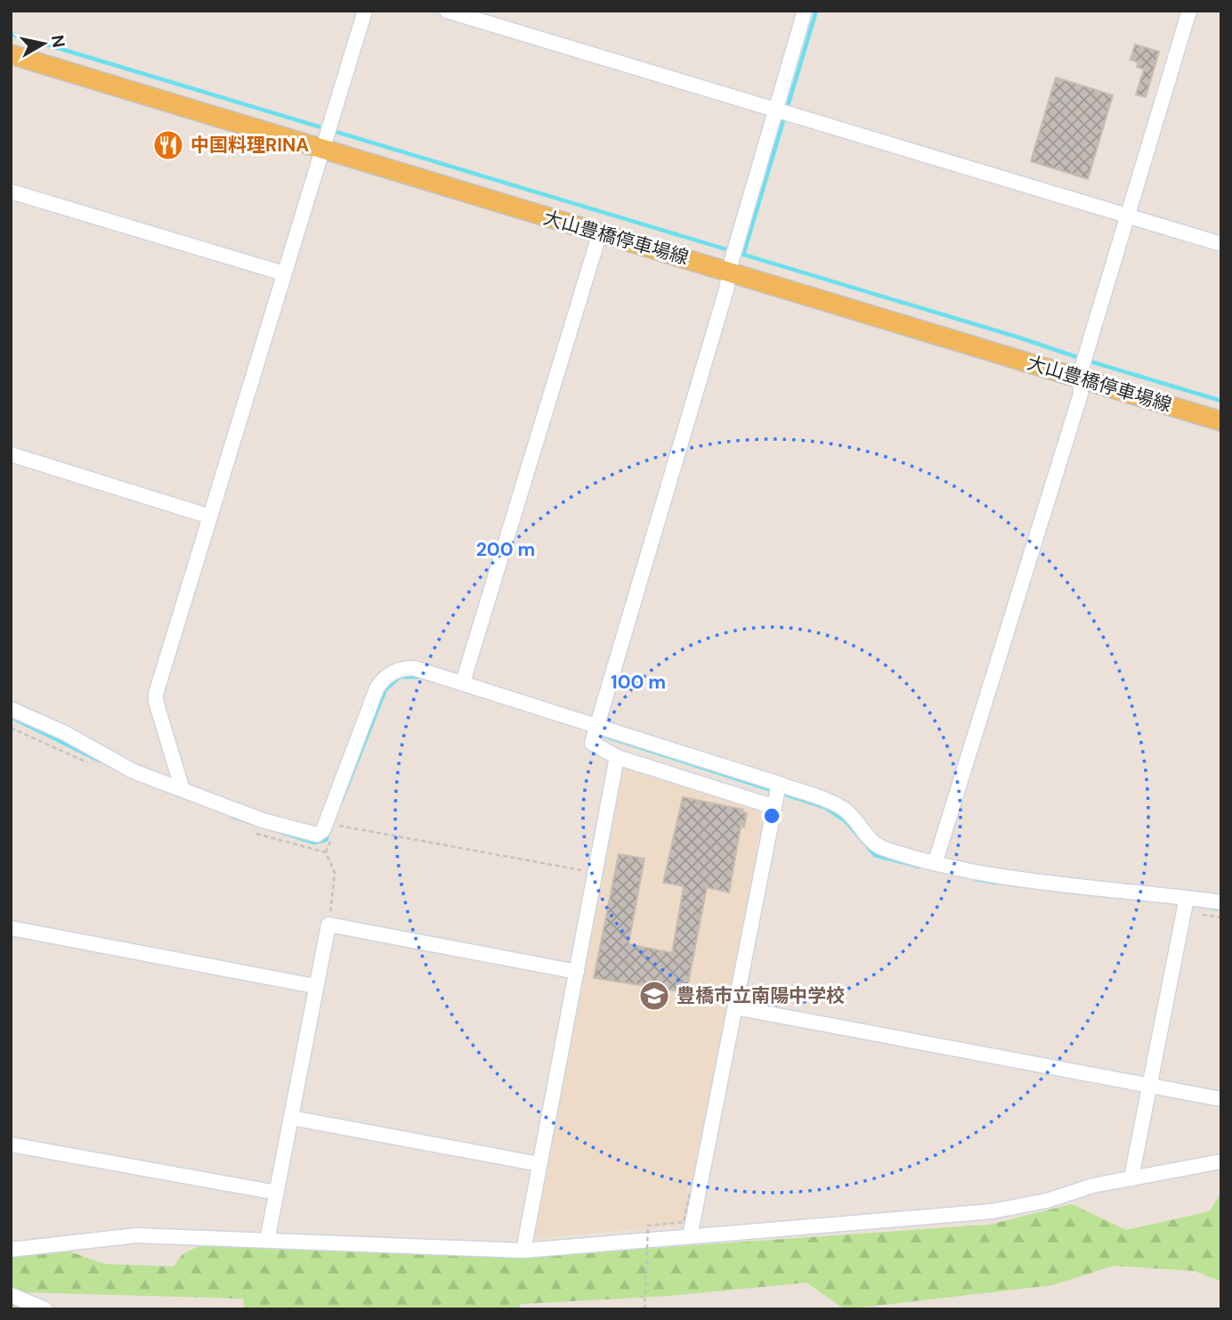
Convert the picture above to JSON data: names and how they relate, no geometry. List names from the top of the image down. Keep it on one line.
{"streets":{"main road":["大山豊橋停車場線"]},"places":{"restaurant":["中国料理RINA"],"school or university":["豊橋市立南陽中学校"]},"north":"right","rings":["200 m","100 m"]}
